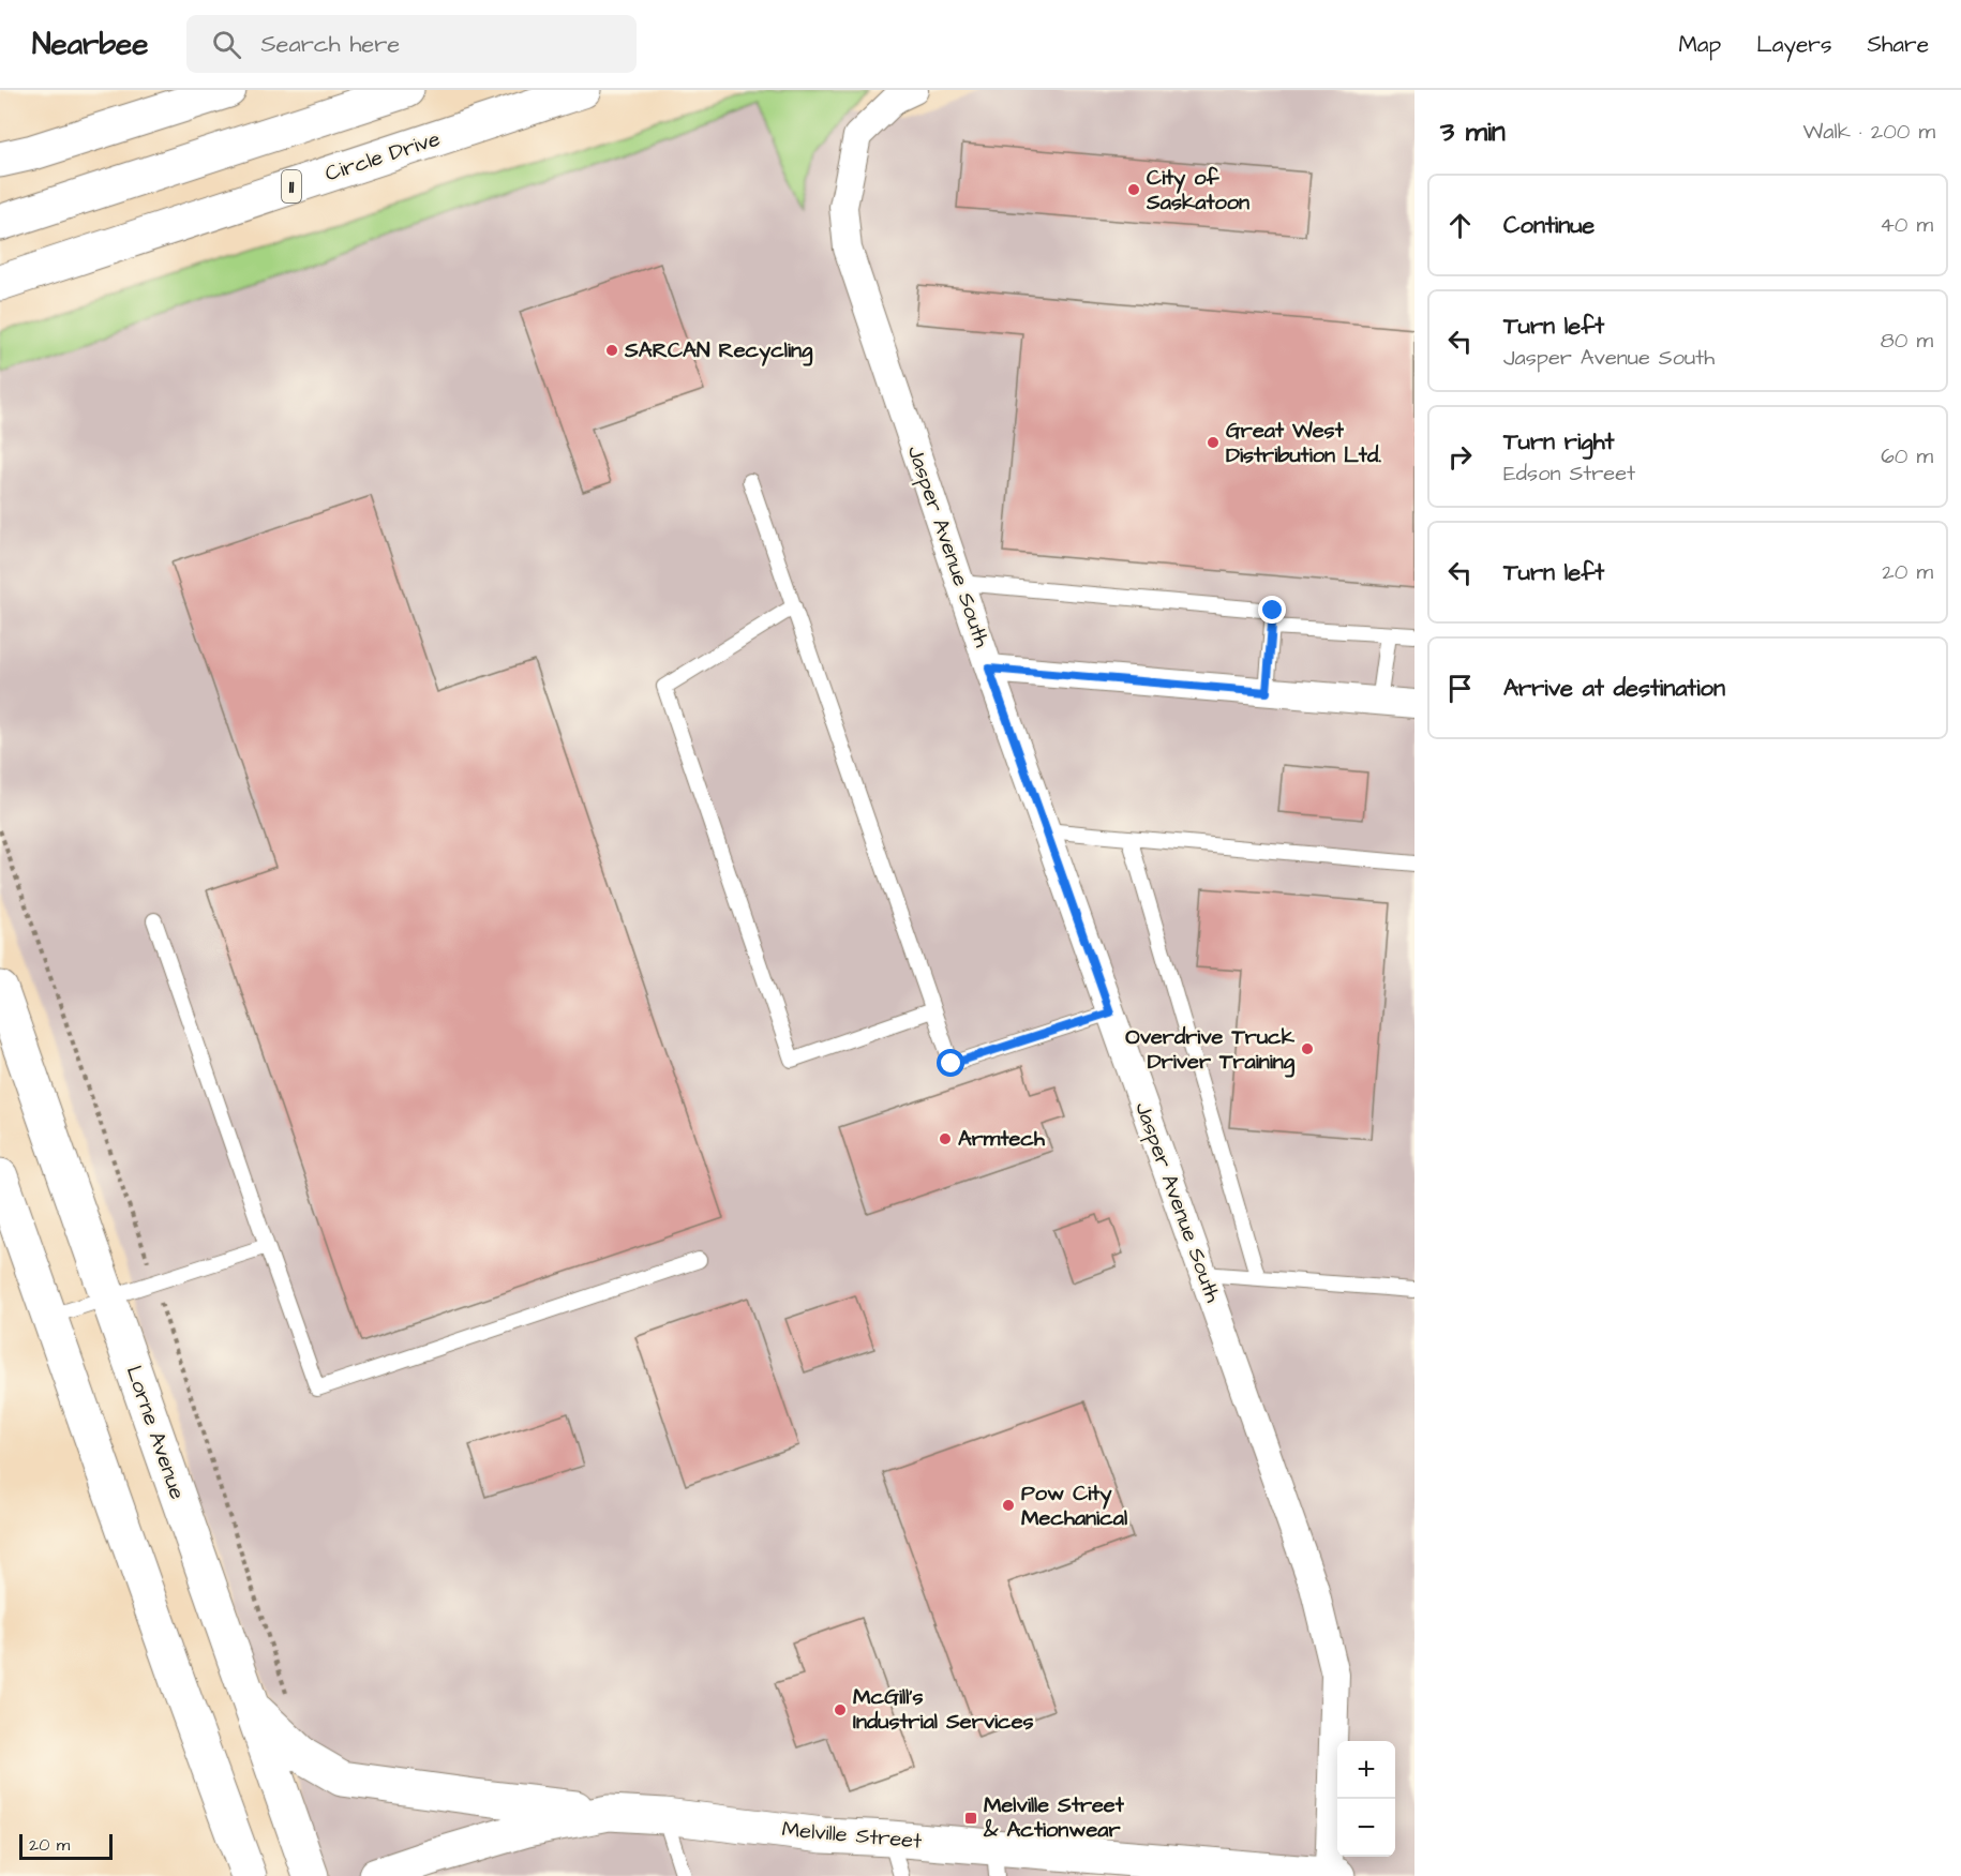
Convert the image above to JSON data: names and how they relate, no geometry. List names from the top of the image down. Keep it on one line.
{"streets":{"main road":["Circle Drive","11","Lorne Avenue","Melville Street"],"street":["Jasper Avenue South"]},"crossings":[["Jasper Avenue South","Melville Street"]],"places":{"other":["City of Saskatoon","SARCAN Recycling","Great West Distribution Ltd.","Overdrive Truck Driver Training","Armtech","Pow City Mechanical","McGill's Industrial Services"],"transit":["Melville Street & Actionwear"]},"scale_bar":"20 m","page":{"header":"Nearbee","search":"Search here","nav":["Map","Layers","Share"],"heading":["3 min","Walk · 200 m"],"list":[["Continue","40 m"],["Turn left","Jasper Avenue South","80 m"],["Turn right","Edson Street","60 m"],["Turn left","20 m"],"Arrive at destination"],"map_buttons":["+","−"],"scale":"20 m"}}
